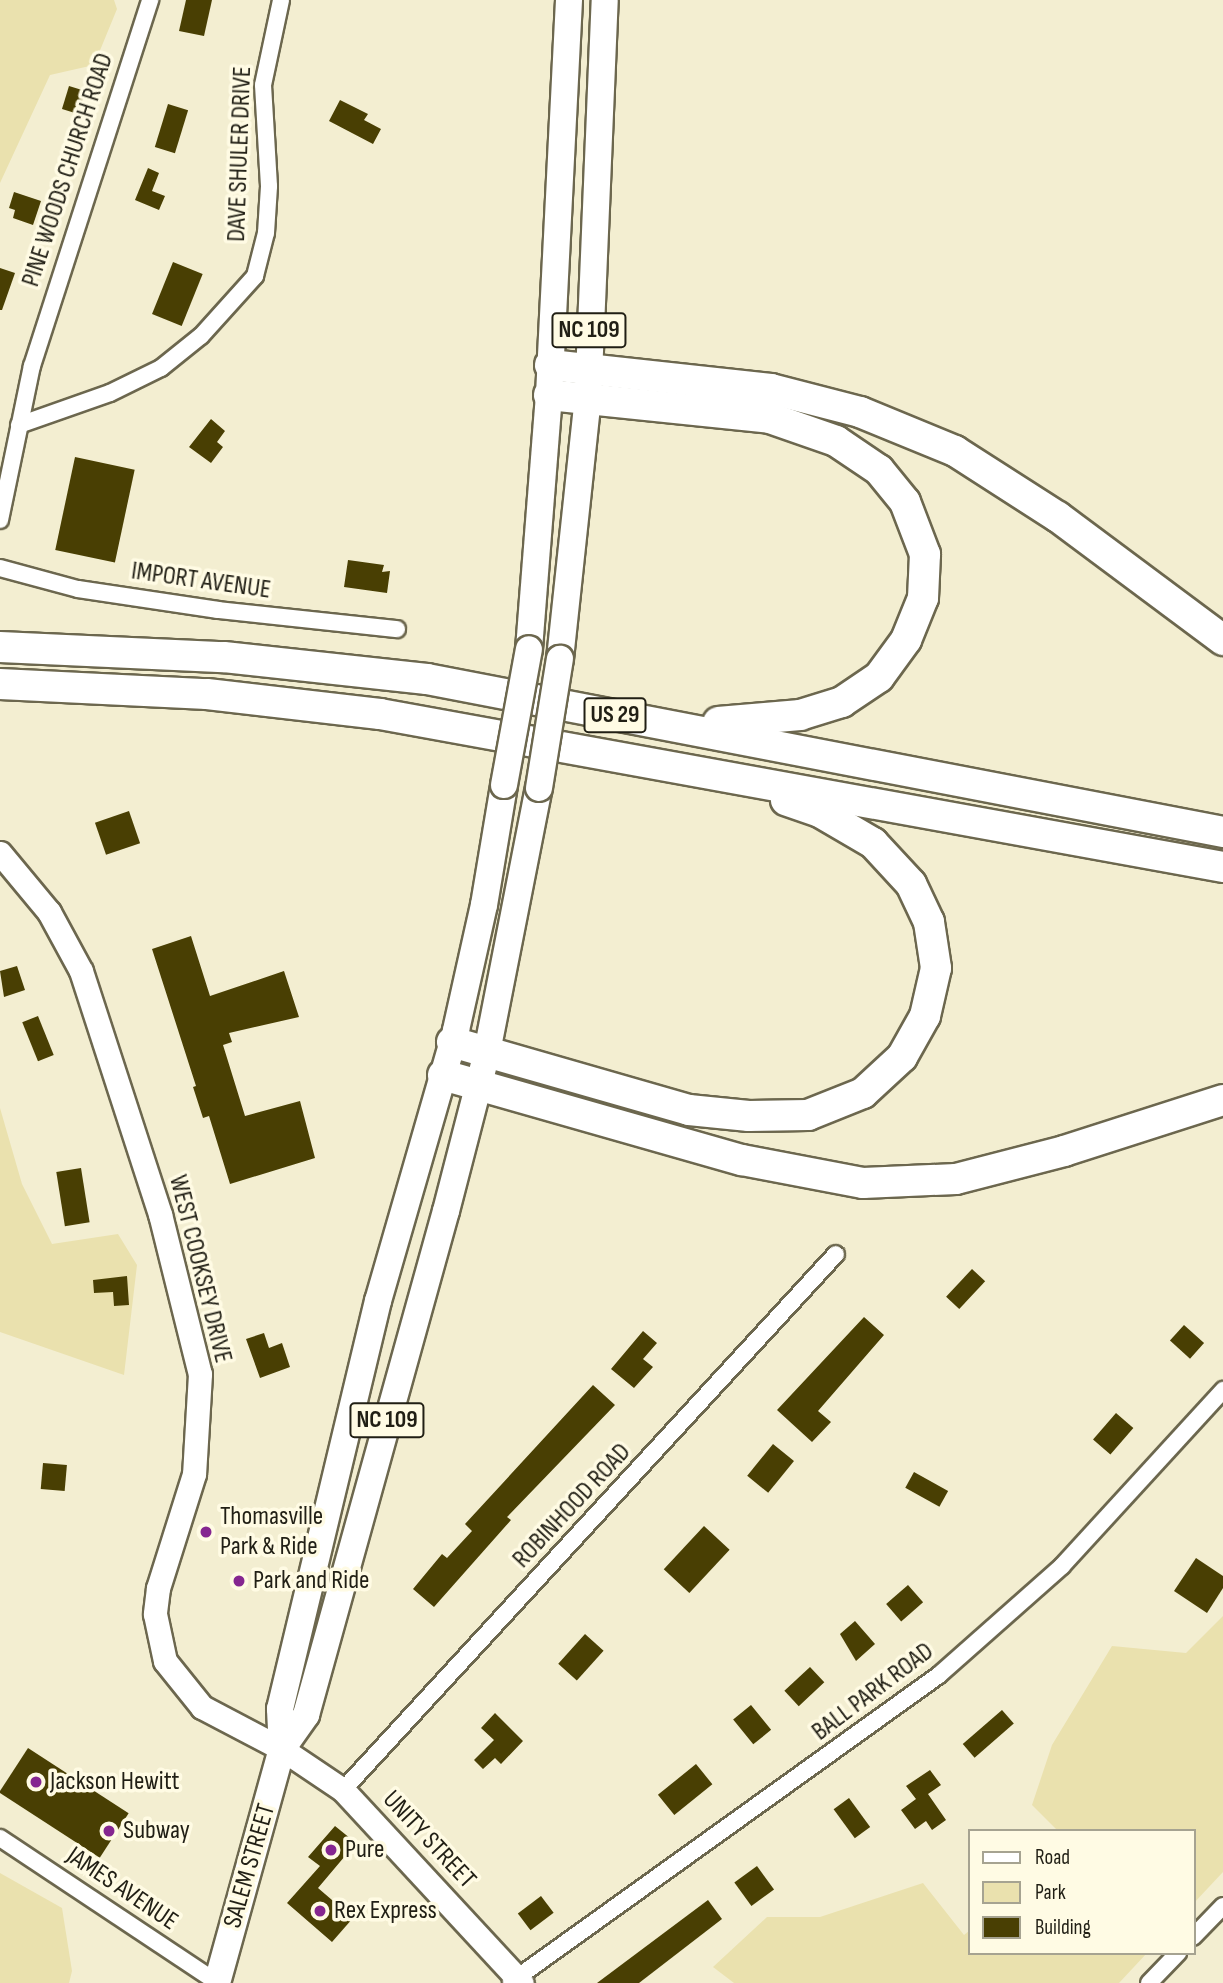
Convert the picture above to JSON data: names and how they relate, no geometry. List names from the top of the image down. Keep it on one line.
{"streets":{"highway":["US 29"],"main road":["NC 109","SALEM STREET"],"street":["DAVE SHULER DRIVE","PINE WOODS CHURCH ROAD","IMPORT AVENUE","WEST COOKSEY DRIVE","ROBINHOOD ROAD","BALL PARK ROAD","UNITY STREET","JAMES AVENUE"]},"crossings":[["DAVE SHULER DRIVE","PINE WOODS CHURCH ROAD"],["NC 109","WEST COOKSEY DRIVE"],["NC 109","UNITY STREET"],["NC 109","SALEM STREET"],["WEST COOKSEY DRIVE","UNITY STREET"],["WEST COOKSEY DRIVE","SALEM STREET"],["ROBINHOOD ROAD","UNITY STREET"],["BALL PARK ROAD","UNITY STREET"],["UNITY STREET","SALEM STREET"],["SALEM STREET","JAMES AVENUE"]],"places":["Thomasville Park & Ride","Park and Ride","Jackson Hewitt","Subway","Pure","Rex Express"],"legend":["Road","Park","Building"]}
